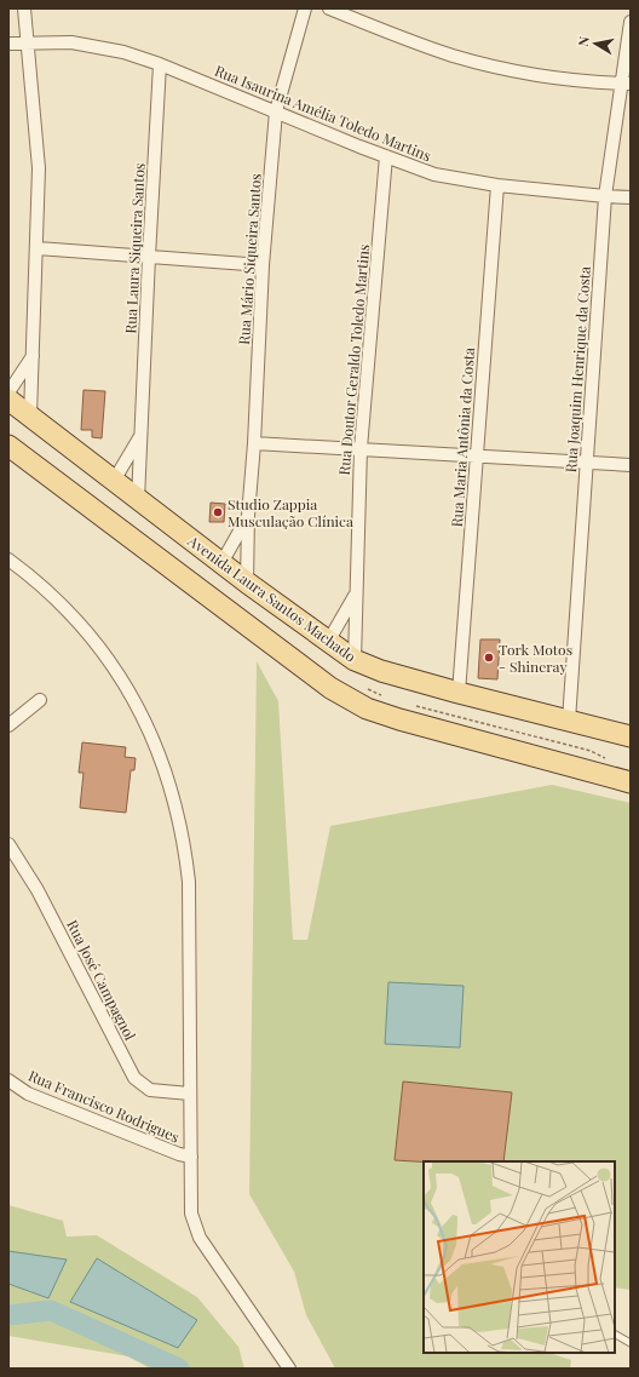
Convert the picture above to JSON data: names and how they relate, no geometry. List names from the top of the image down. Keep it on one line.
{"streets":{"main road":["Avenida Laura Santos Machado"],"street":["Rua Isaurina Amélia Toledo Martins","Rua Laura Siqueira Santos","Rua Mário Siqueira Santos","Rua Doutor Geraldo Toledo Martins","Rua Joaquim Henrique da Costa","Rua Maria Antônia da Costa","Rua José Campagnol","Rua Francisco Rodrigues"]},"crossings":[["Rua Isaurina Amélia Toledo Martins","Rua Laura Siqueira Santos"],["Rua Isaurina Amélia Toledo Martins","Rua Mário Siqueira Santos"],["Rua Isaurina Amélia Toledo Martins","Rua Doutor Geraldo Toledo Martins"],["Rua Isaurina Amélia Toledo Martins","Rua Joaquim Henrique da Costa"],["Rua Isaurina Amélia Toledo Martins","Rua Maria Antônia da Costa"],["Rua Laura Siqueira Santos","Avenida Laura Santos Machado"],["Rua Mário Siqueira Santos","Avenida Laura Santos Machado"],["Rua Doutor Geraldo Toledo Martins","Avenida Laura Santos Machado"],["Rua Joaquim Henrique da Costa","Avenida Laura Santos Machado"],["Rua Maria Antônia da Costa","Avenida Laura Santos Machado"]],"places":["Studio Zappia Musculação Clínica","Tork Motos - Shineray"],"north":"left"}
